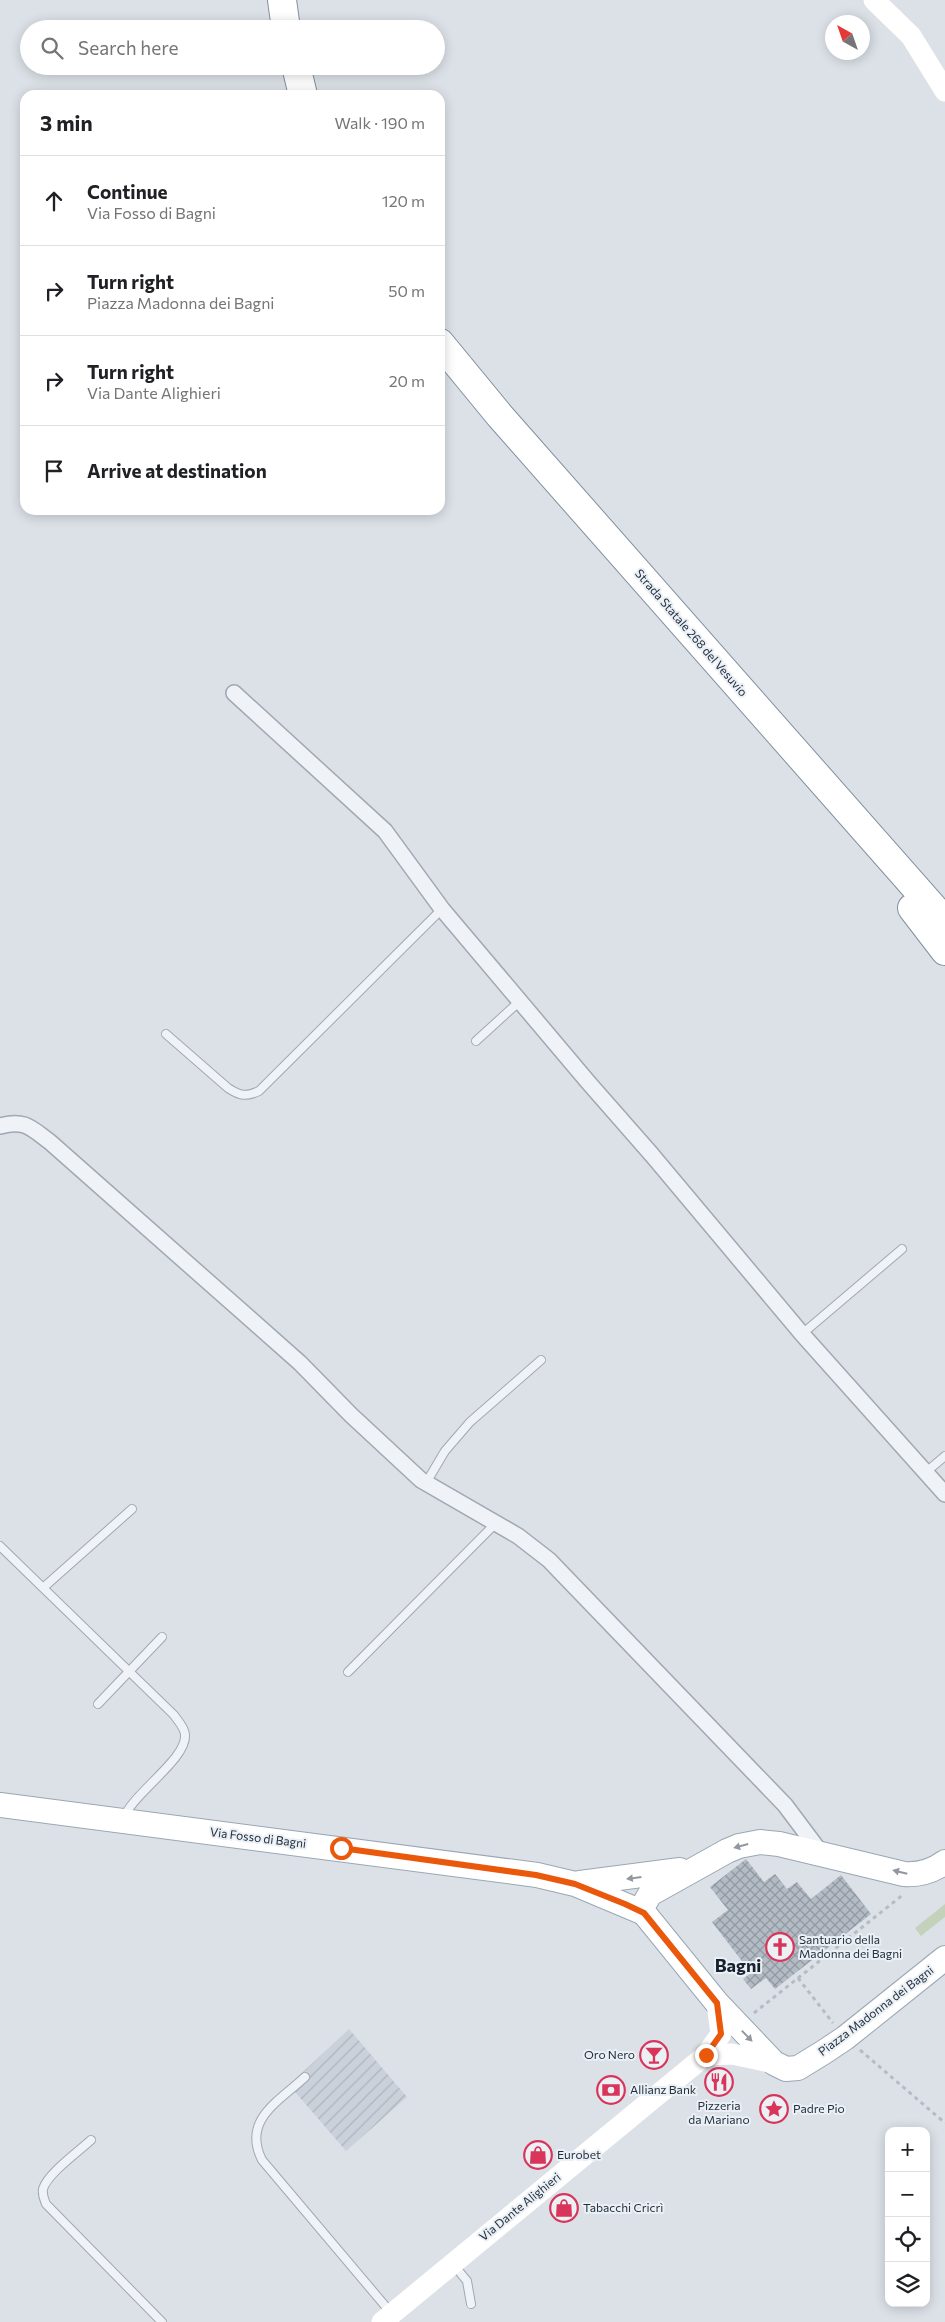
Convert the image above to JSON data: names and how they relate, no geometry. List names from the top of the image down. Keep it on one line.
{"streets":{"highway":["Strada Statale 268 del Vesuvio"],"main road":["Via Fosso di Bagni","Piazza Madonna dei Bagni","Via Dante Alighieri"]},"districts":["Bagni"],"places":{"church":["Santuario della Madonna dei Bagni"],"bar":["Oro Nero"],"restaurant":["Pizzeria da Mariano"],"bank":["Allianz Bank"],"place":["Padre Pio"],"shop":["Eurobet","Tabacchi Cricrì"]},"north":"top left","page":{"search":"Search here","heading":["3 min","Walk · 190 m"],"list":[["Continue","Via Fosso di Bagni","120 m"],["Turn right","Piazza Madonna dei Bagni","50 m"],["Turn right","Via Dante Alighieri","20 m"],"Arrive at destination"],"map_buttons":["+","−"]}}
